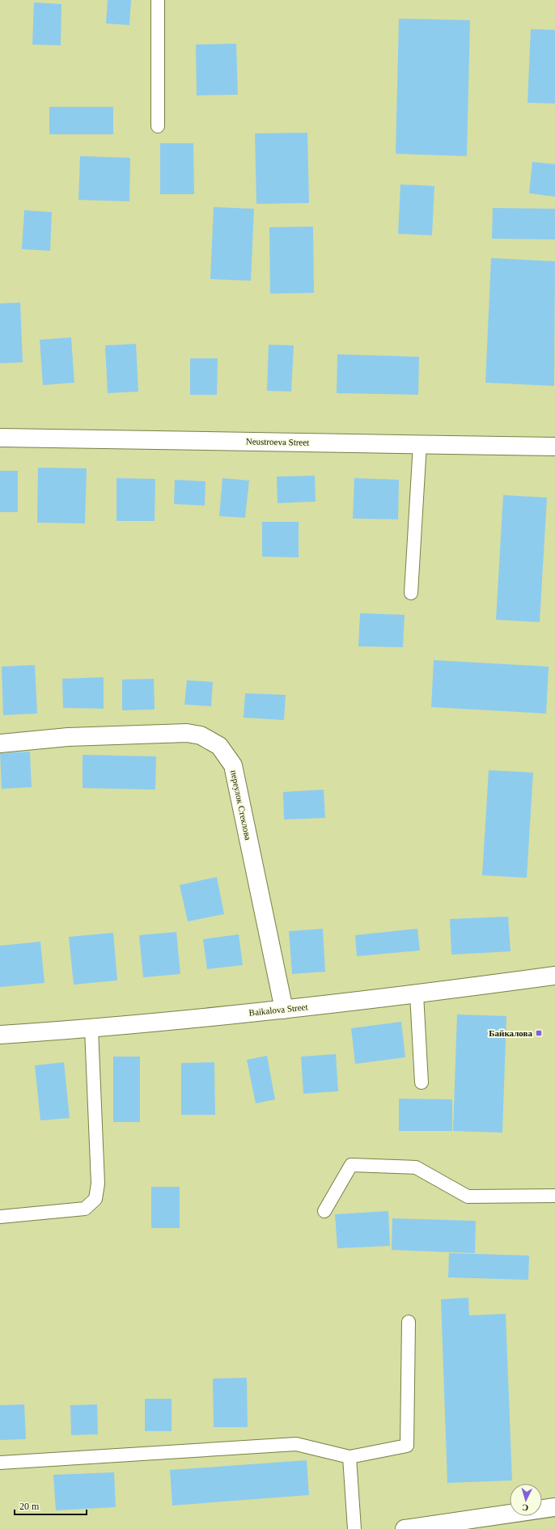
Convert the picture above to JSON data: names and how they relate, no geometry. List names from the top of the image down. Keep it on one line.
{"streets":{"street":["Neustroeva Street","переулок Стеклова","Baikalova Street"]},"crossings":[["переулок Стеклова","Baikalova Street"]],"places":{"transit":["Байкалова"]},"scale_bar":"20 m","north":"bottom"}
